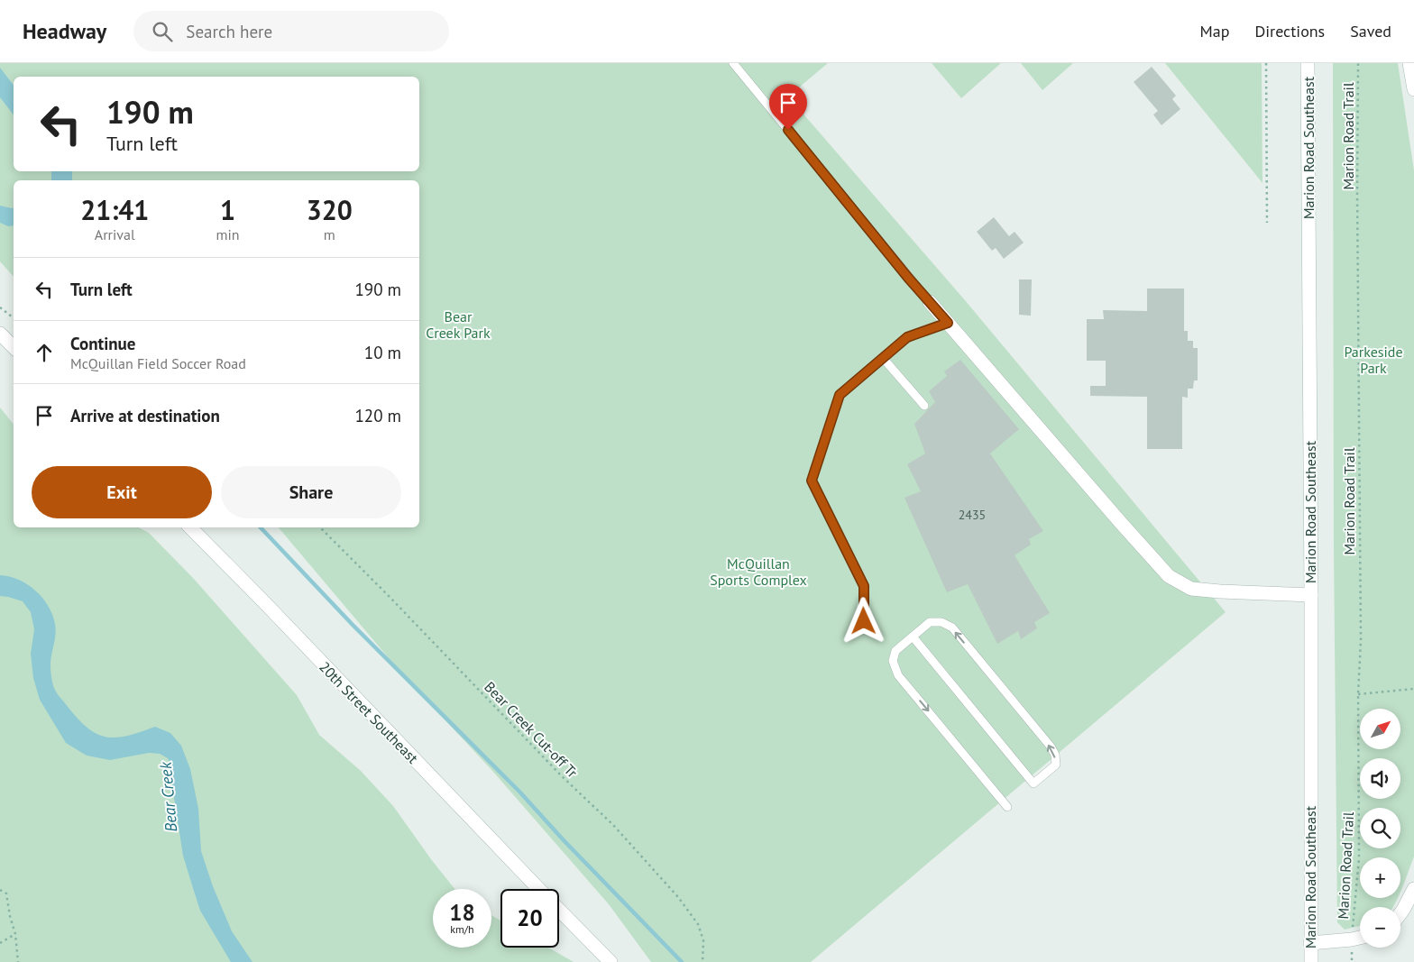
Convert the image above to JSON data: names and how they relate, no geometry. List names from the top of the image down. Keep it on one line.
{"streets":{"street":["Marion Road Southeast","20th Street Southeast"],"path":["Marion Road Trail","Bear Creek Cut-off Tr"]},"water":["Bear Creek"],"parks":["Bear Creek Park","Parkeside Park","McQuillan Sports Complex"],"house_numbers":["2435"],"north":"top right","page":{"header":"Headway","search":"Search here","nav":["Map","Directions","Saved"],"turn":["190 m","Turn left"],"eta":["21:41","Arrival","1","min","320","m"],"list":[{"name":"Turn left","value":"190 m"},{"name":"Continue","note":"McQuillan Field Soccer Road","value":"10 m"},{"name":"Arrive at destination","value":"120 m"}],"buttons":["Exit","Share"],"map_buttons":["+","−"],"speed":"18 km/h","limit":"20"}}
